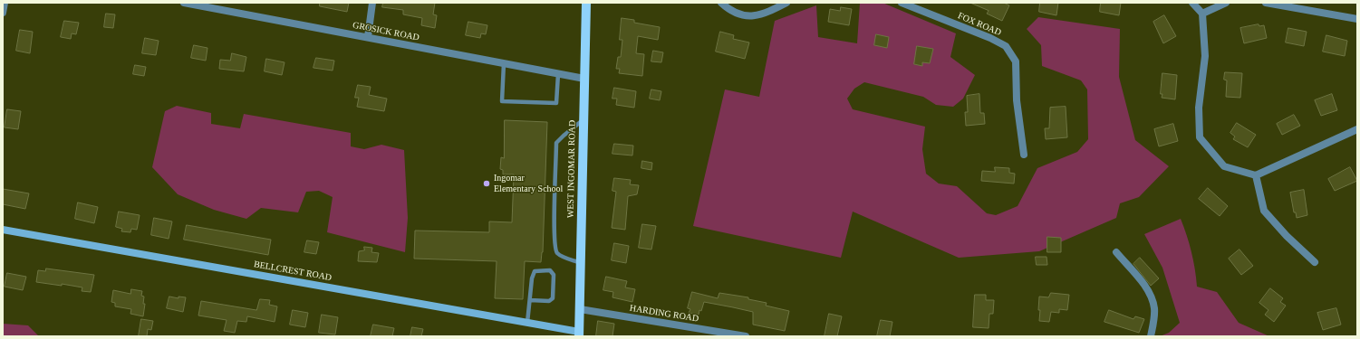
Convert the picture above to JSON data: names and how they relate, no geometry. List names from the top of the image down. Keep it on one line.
{"streets":{"main road":["WEST INGOMAR ROAD"],"street":["FOX ROAD","GROSICK ROAD","BELLCREST ROAD","HARDING ROAD"]},"crossings":[["GROSICK ROAD","WEST INGOMAR ROAD"],["WEST INGOMAR ROAD","BELLCREST ROAD"],["WEST INGOMAR ROAD","HARDING ROAD"]],"places":["Ingomar Elementary School"]}
